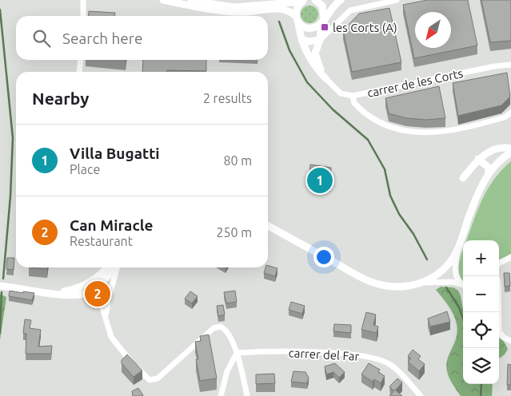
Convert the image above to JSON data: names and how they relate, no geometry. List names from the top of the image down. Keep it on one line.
{"streets":{"street":["carrer de les Corts","carrer del Far"]},"places":{"transit":["les Corts (A)"]},"north":"bottom left","page":{"search":"Search here","heading":["Nearby","2 results"],"list":[{"mark":"1","name":"Villa Bugatti","note":"Place","value":"80 m"},{"mark":"2","name":"Can Miracle","note":"Restaurant","value":"250 m"}],"pins":["1","2"],"map_buttons":["+","−"]}}
